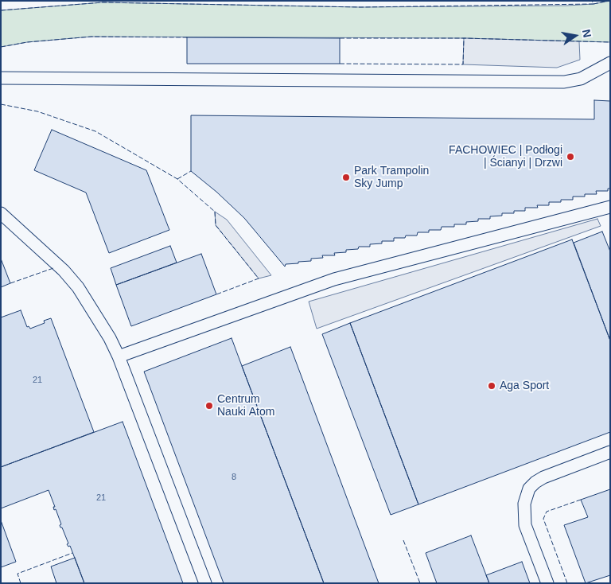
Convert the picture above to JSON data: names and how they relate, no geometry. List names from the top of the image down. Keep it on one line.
{"places":["FACHOWIEC | Podłogi | Ścianyi | Drzwi","Park Trampolin Sky Jump","Aga Sport","Centrum Nauki Atom"],"house_numbers":["21","8","21"],"north":"right"}
